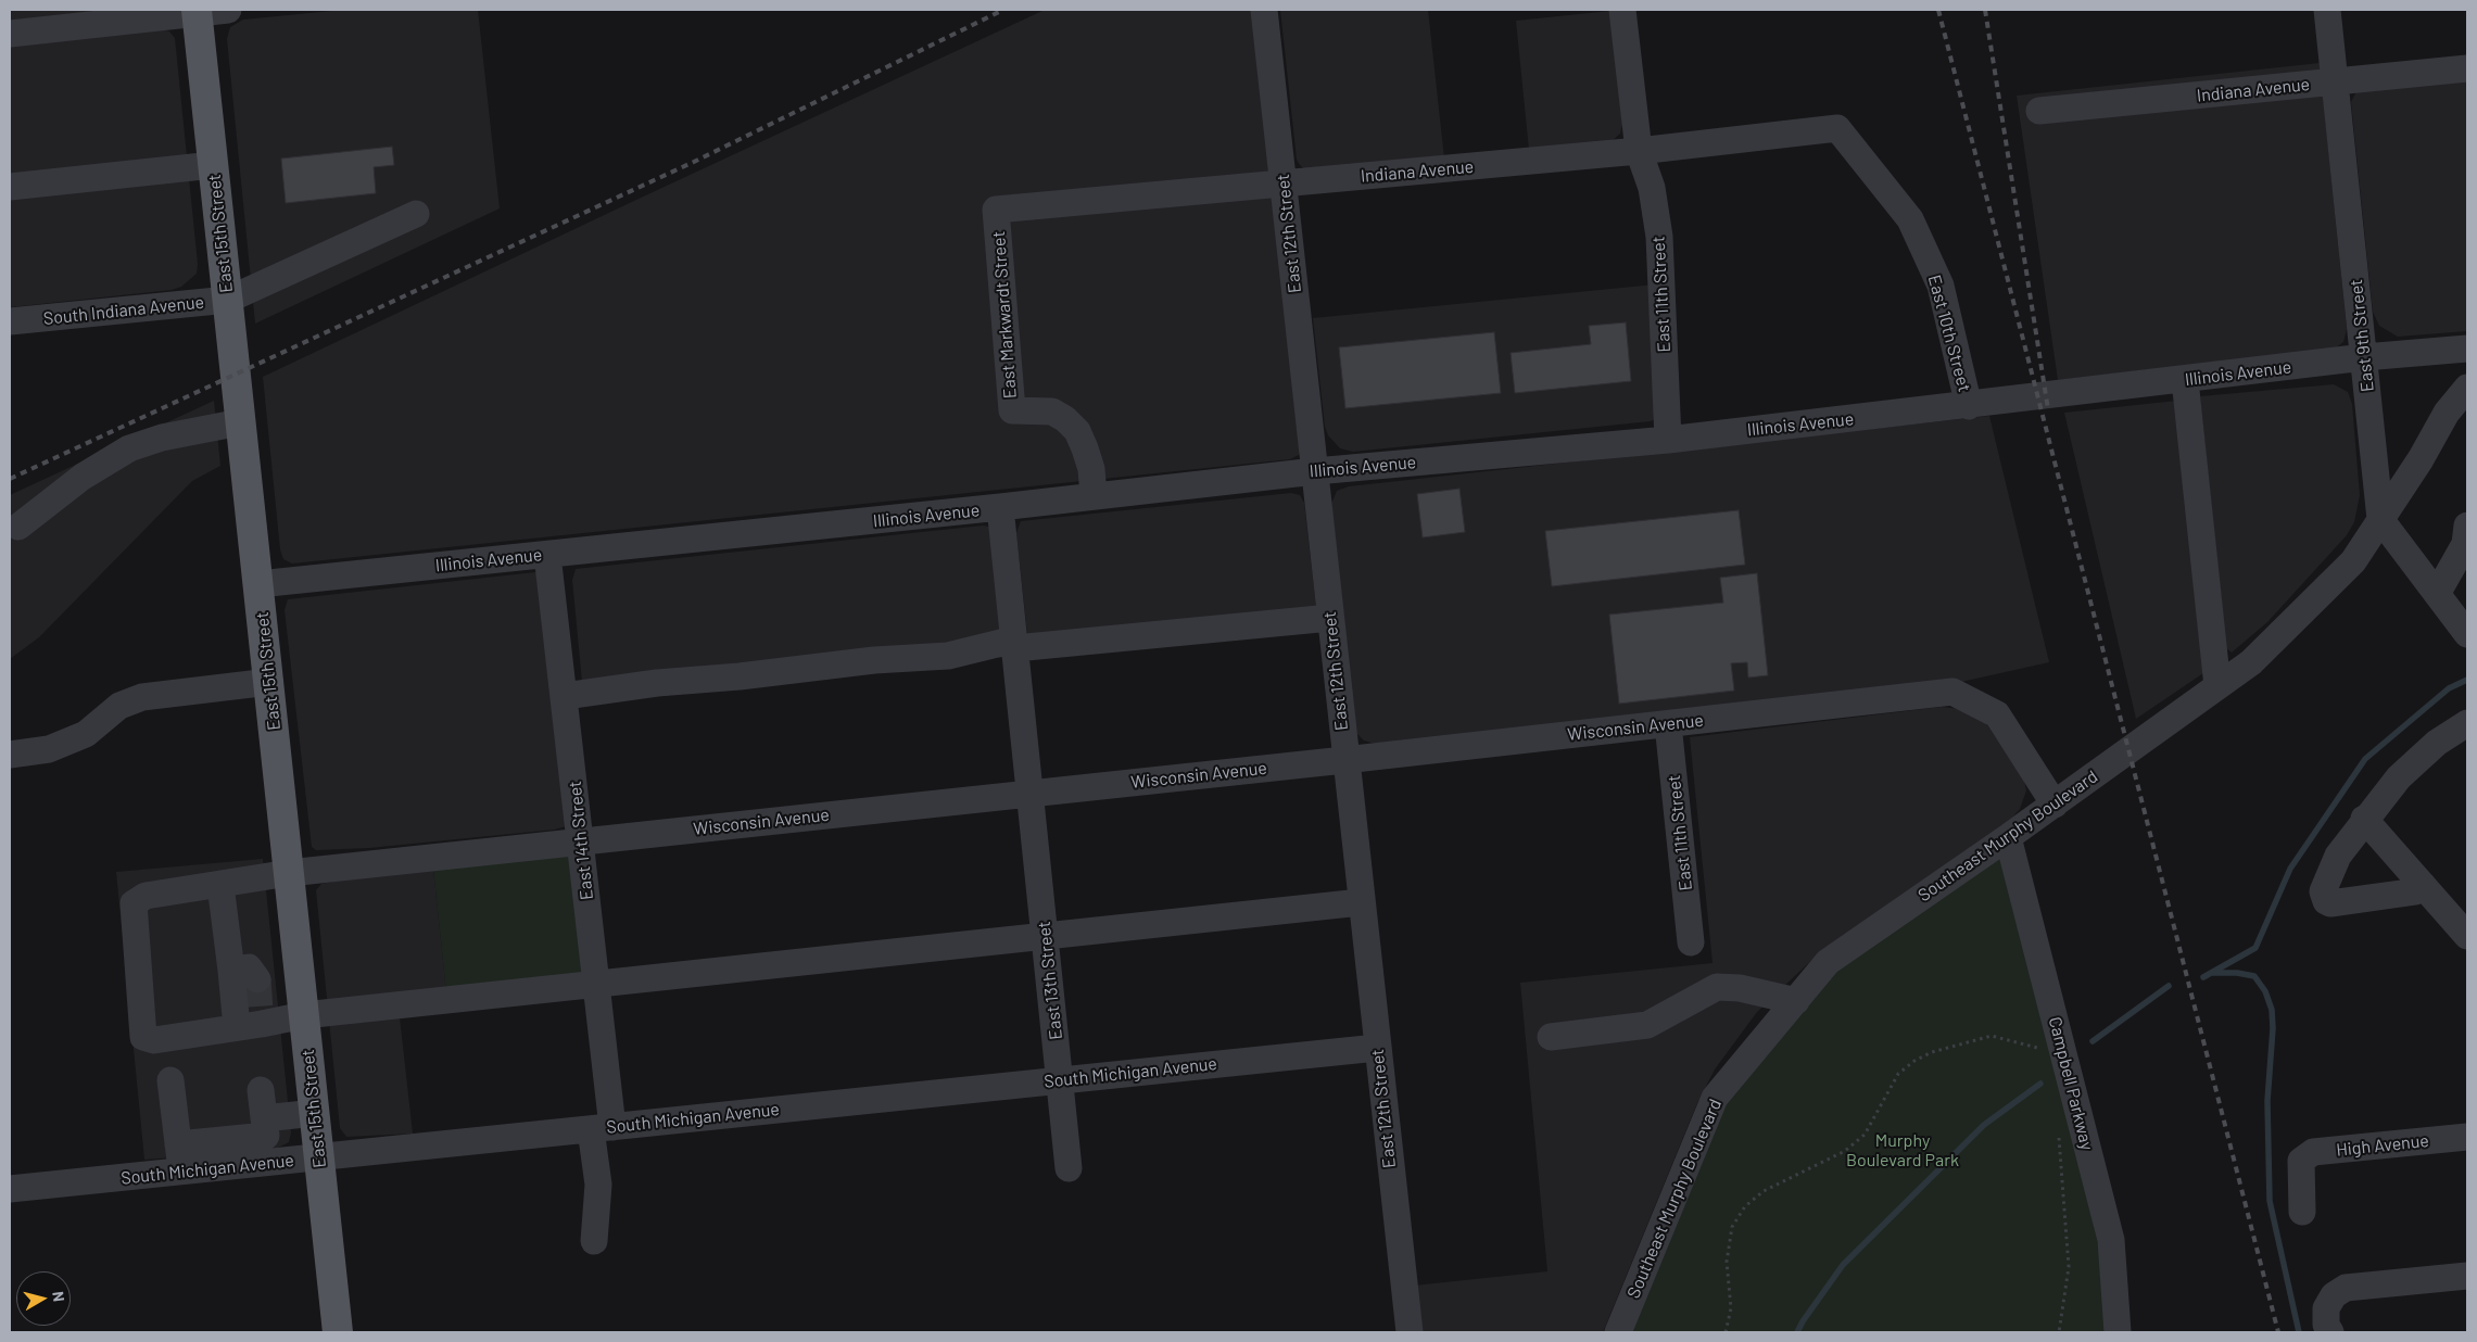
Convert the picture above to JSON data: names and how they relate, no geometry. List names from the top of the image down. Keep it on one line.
{"streets":{"main road":["East 15th Street"],"street":["Indiana Avenue","East 12th Street","East 11th Street","South Indiana Avenue","East Markwardt Street","East 10th Street","East 9th Street","Illinois Avenue","Wisconsin Avenue","Southeast Murphy Boulevard","East 14th Street","East 13th Street","South Michigan Avenue","Campbell Parkway","High Avenue"]},"crossings":[["Indiana Avenue","East 12th Street"],["Indiana Avenue","East 11th Street"],["Indiana Avenue","East Markwardt Street"],["Indiana Avenue","East 10th Street"],["Indiana Avenue","East 9th Street"],["East 15th Street","South Indiana Avenue"],["East 15th Street","Illinois Avenue"],["East 15th Street","Wisconsin Avenue"],["East 15th Street","South Michigan Avenue"],["East 12th Street","Illinois Avenue"],["East 12th Street","Wisconsin Avenue"],["East 12th Street","South Michigan Avenue"],["East 11th Street","Illinois Avenue"],["East 11th Street","Wisconsin Avenue"],["East Markwardt Street","Illinois Avenue"],["East 10th Street","Illinois Avenue"],["East 9th Street","Illinois Avenue"],["East 9th Street","Southeast Murphy Boulevard"],["Illinois Avenue","East 14th Street"],["Wisconsin Avenue","Southeast Murphy Boulevard"],["Wisconsin Avenue","East 14th Street"],["Wisconsin Avenue","East 13th Street"],["Southeast Murphy Boulevard","Campbell Parkway"],["East 14th Street","South Michigan Avenue"],["East 13th Street","South Michigan Avenue"]],"parks":["Murphy Boulevard Park"],"north":"right"}
